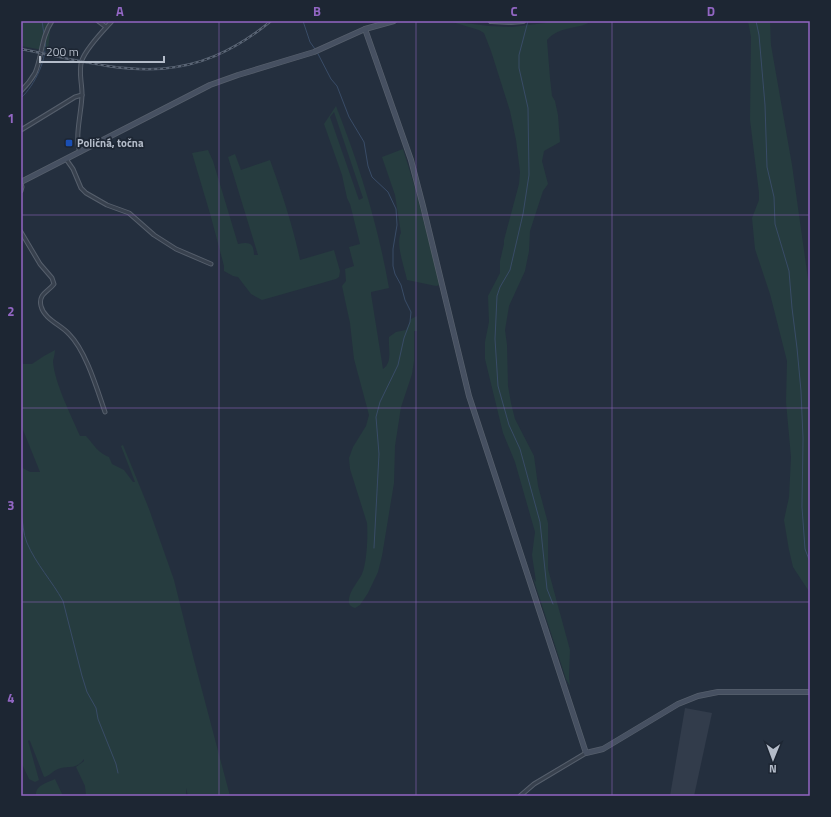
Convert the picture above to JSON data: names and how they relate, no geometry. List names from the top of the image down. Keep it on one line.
{"places":{"transit":["Poličná, točna"]},"scale_bar":"200 m","north":"bottom","grid":{"columns":["A","B","C","D"],"rows":["1","2","3","4"]}}
